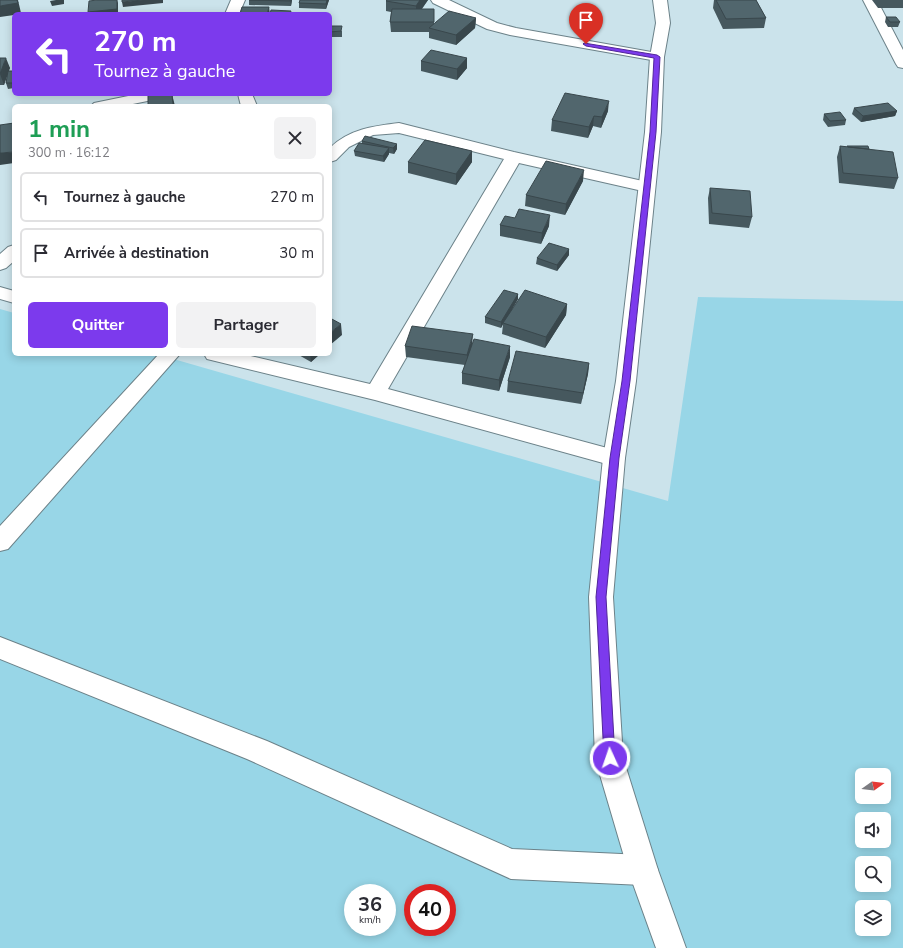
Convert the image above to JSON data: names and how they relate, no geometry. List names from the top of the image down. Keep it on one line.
{"north":"right","page":{"turn":["270 m","Tournez à gauche"],"heading":["1 min","300 m · 16:12"],"list":[{"name":"Tournez à gauche","value":"270 m"},{"name":"Arrivée à destination","value":"30 m"}],"buttons":["Quitter","Partager"],"speed":"36 km/h","limit":"40"}}
